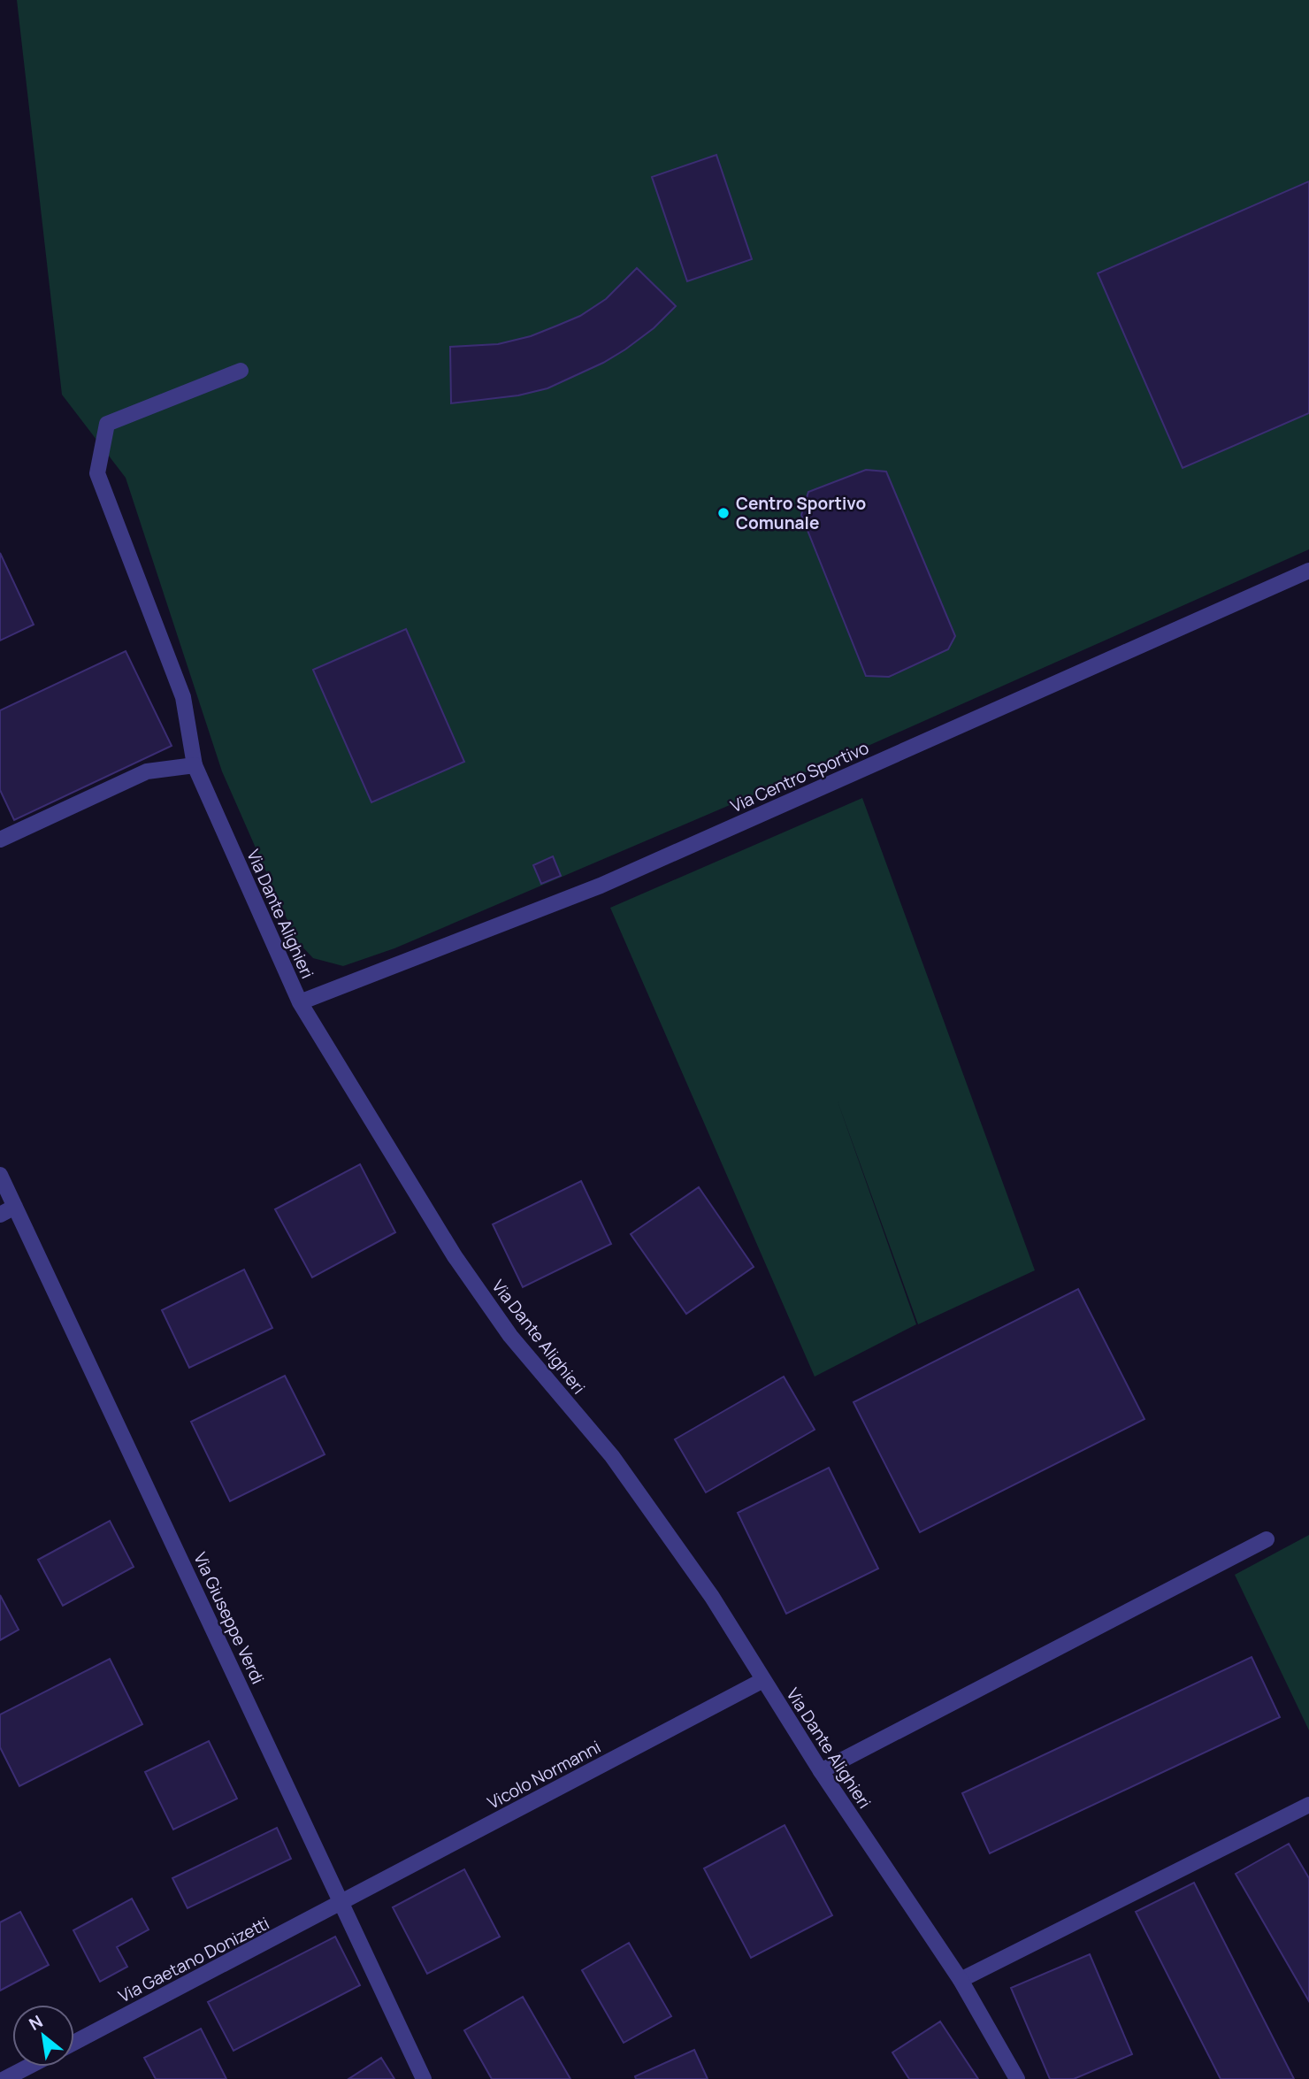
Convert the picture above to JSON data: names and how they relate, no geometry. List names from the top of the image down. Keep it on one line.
{"streets":{"street":["Via Centro Sportivo","Via Dante Alighieri","Via Giuseppe Verdi","Vicolo Normanni","Via Gaetano Donizetti"]},"crossings":[["Via Centro Sportivo","Via Dante Alighieri"],["Via Dante Alighieri","Vicolo Normanni"],["Via Giuseppe Verdi","Vicolo Normanni"],["Via Giuseppe Verdi","Via Gaetano Donizetti"],["Vicolo Normanni","Via Gaetano Donizetti"]],"places":["Centro Sportivo Comunale"],"north":"top left"}
